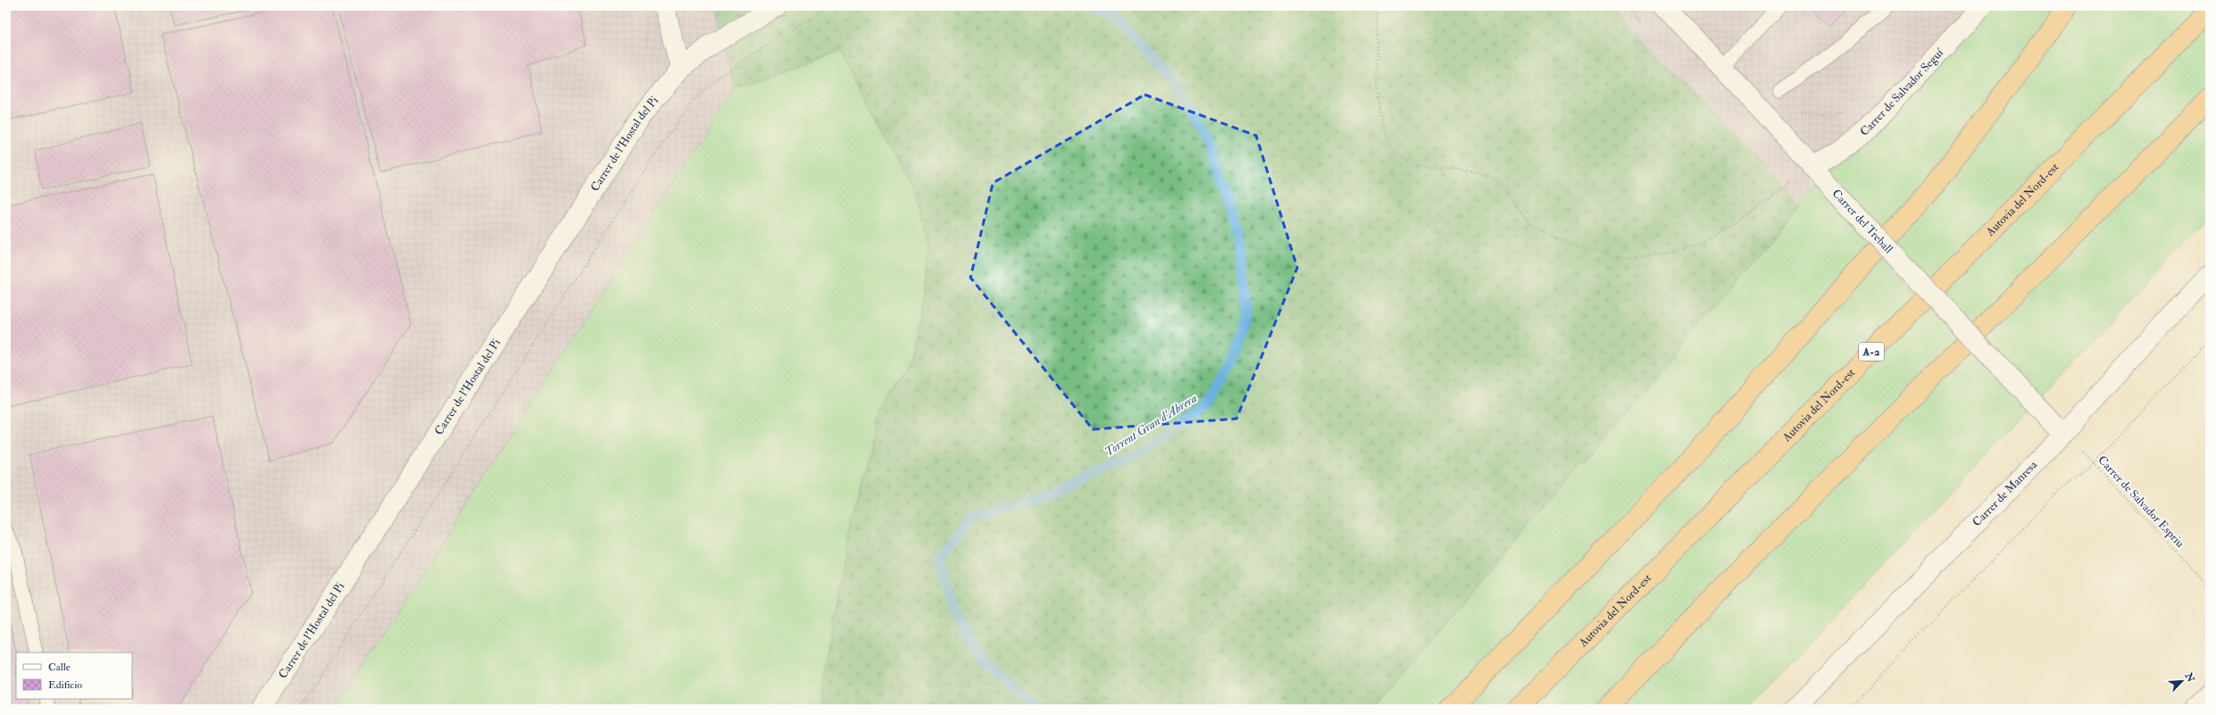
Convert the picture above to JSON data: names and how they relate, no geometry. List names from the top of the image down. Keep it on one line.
{"streets":{"highway":["Autovia del Nord-est","A-2"],"street":["Carrer de Salvador Seguí","Carrer de l'Hostal del Pi","Carrer del Treball","Carrer de Manresa"],"path":["Carrer de Salvador Espriu"]},"crossings":[["Carrer de Salvador Seguí","Carrer del Treball"],["Carrer del Treball","Carrer de Manresa"]],"water":["Torrent Gran d'Abrera"],"legend":["Calle","Edificio"],"north":"top right"}
